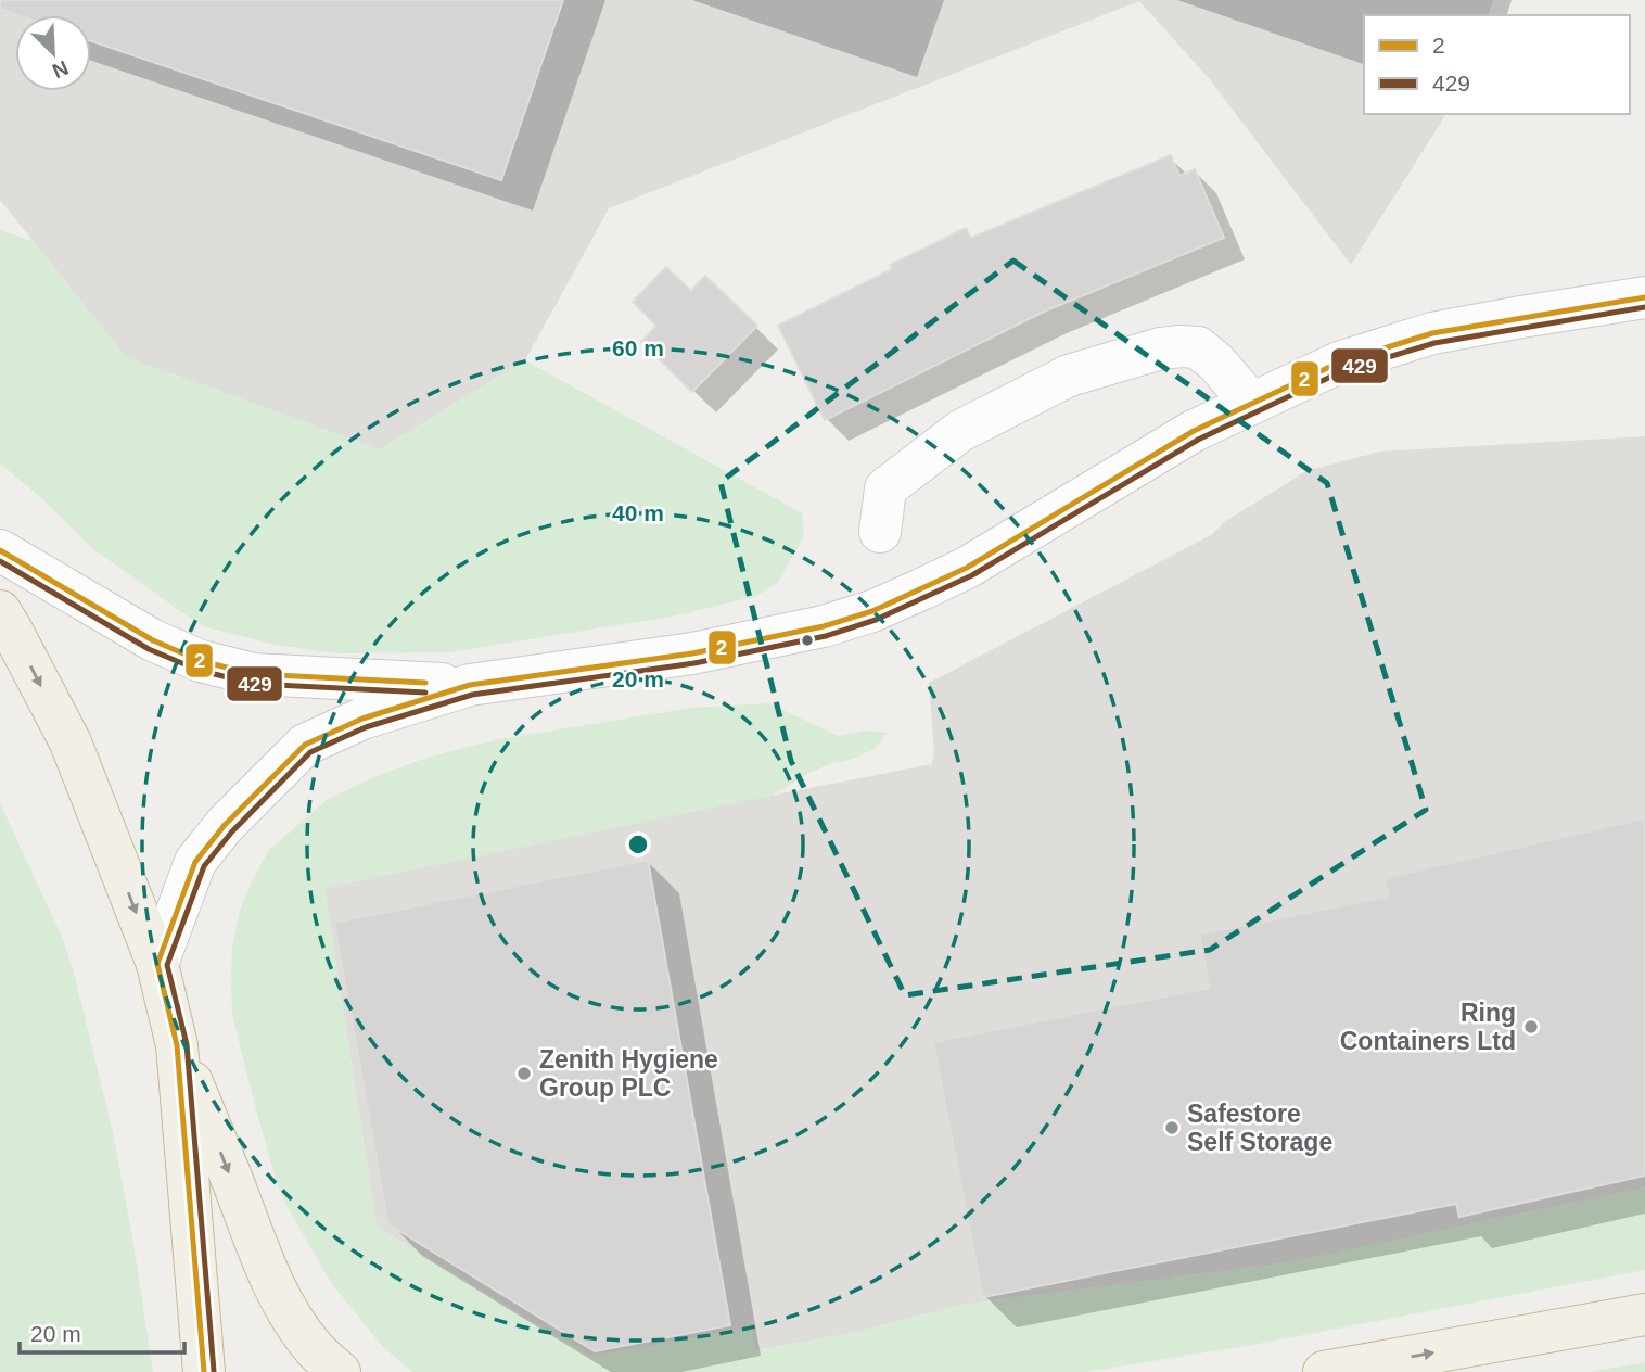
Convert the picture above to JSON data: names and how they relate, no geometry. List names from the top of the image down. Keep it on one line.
{"places":["Ring Containers Ltd","Zenith Hygiene Group PLC","Safestore Self Storage"],"lines":["transit line 2","transit line 429"],"legend":["2","429"],"scale_bar":"20 m","north":"bottom right","rings":["60 m","40 m","20 m"]}
